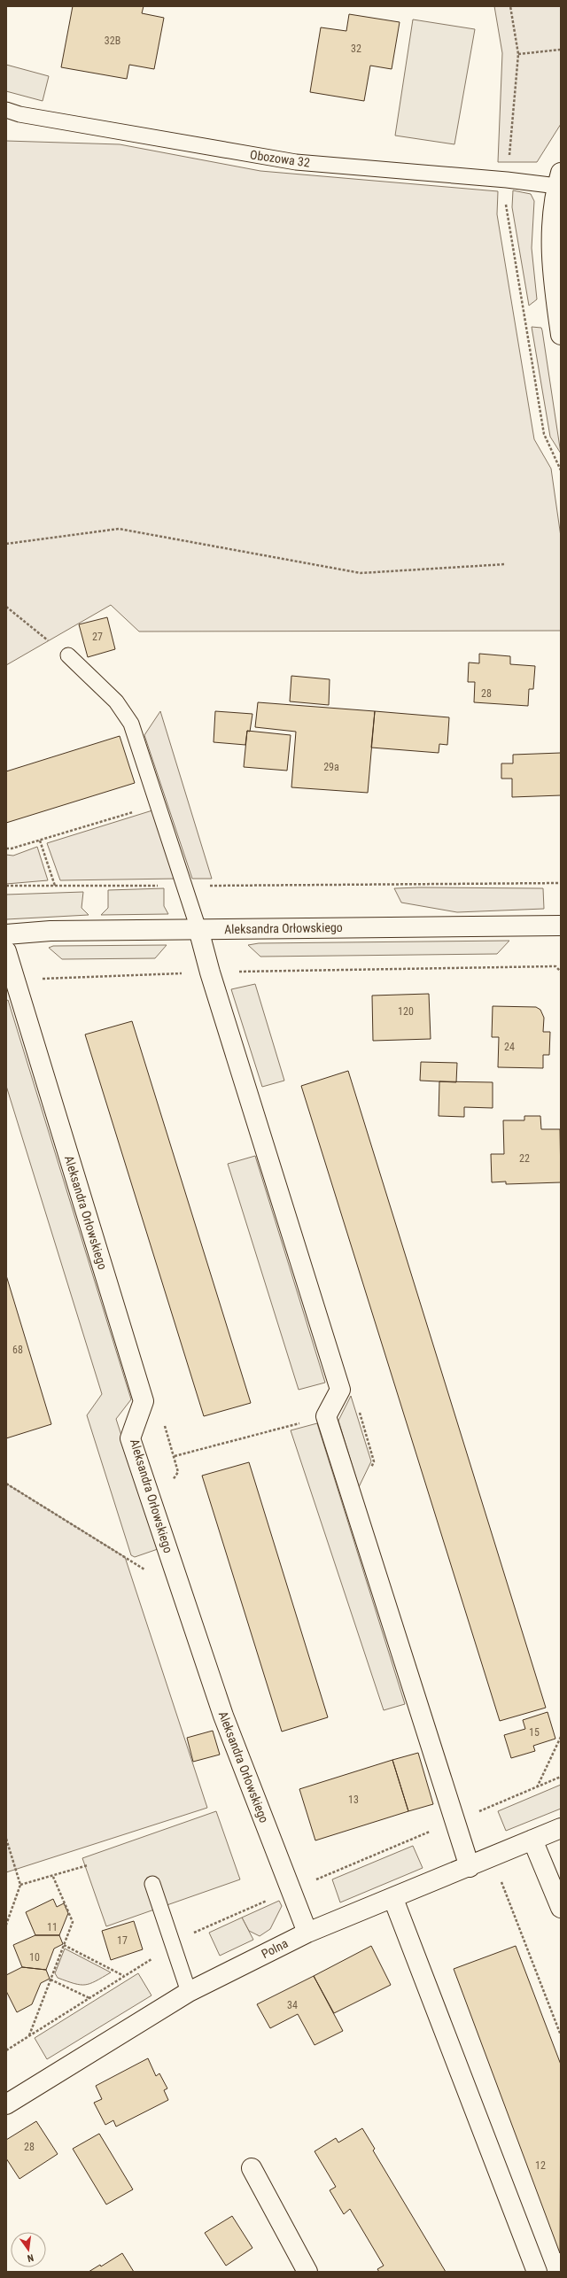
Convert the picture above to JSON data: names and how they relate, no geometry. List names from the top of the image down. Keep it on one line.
{"streets":{"street":["Aleksandra Orłowskiego","Polna"],"lane":["Obozowa 32"]},"crossings":[["Aleksandra Orłowskiego","Polna"]],"house_numbers":["32B","32","27","28","29a","120","24","22","68","15","13","11","17","10","34","28","12"],"north":"bottom"}
